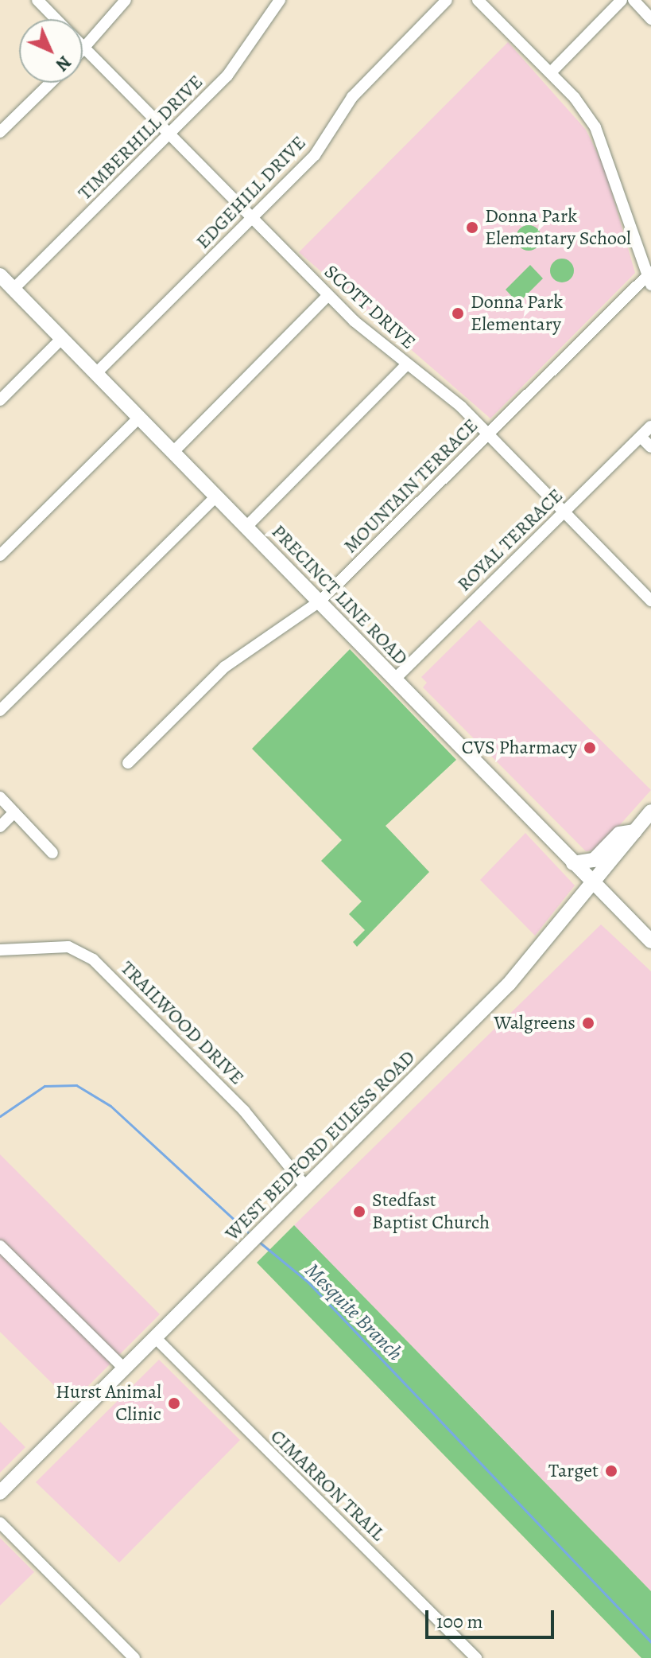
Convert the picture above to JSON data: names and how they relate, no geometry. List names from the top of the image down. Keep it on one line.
{"streets":{"main road":["PRECINCT LINE ROAD","WEST BEDFORD EULESS ROAD"],"street":["TIMBERHILL DRIVE","EDGEHILL DRIVE","SCOTT DRIVE","MOUNTAIN TERRACE","ROYAL TERRACE","TRAILWOOD DRIVE","CIMARRON TRAIL"]},"crossings":[["TIMBERHILL DRIVE","SCOTT DRIVE"],["TIMBERHILL DRIVE","PRECINCT LINE ROAD"],["EDGEHILL DRIVE","SCOTT DRIVE"],["EDGEHILL DRIVE","PRECINCT LINE ROAD"],["SCOTT DRIVE","MOUNTAIN TERRACE"],["SCOTT DRIVE","ROYAL TERRACE"],["MOUNTAIN TERRACE","PRECINCT LINE ROAD"],["ROYAL TERRACE","PRECINCT LINE ROAD"],["PRECINCT LINE ROAD","WEST BEDFORD EULESS ROAD"],["TRAILWOOD DRIVE","WEST BEDFORD EULESS ROAD"],["WEST BEDFORD EULESS ROAD","CIMARRON TRAIL"]],"water":["Mesquite Branch"],"places":["Donna Park Elementary School","Donna Park Elementary","CVS Pharmacy","Walgreens","Stedfast Baptist Church","Hurst Animal Clinic","Target"],"scale_bar":"100 m","north":"bottom right"}
